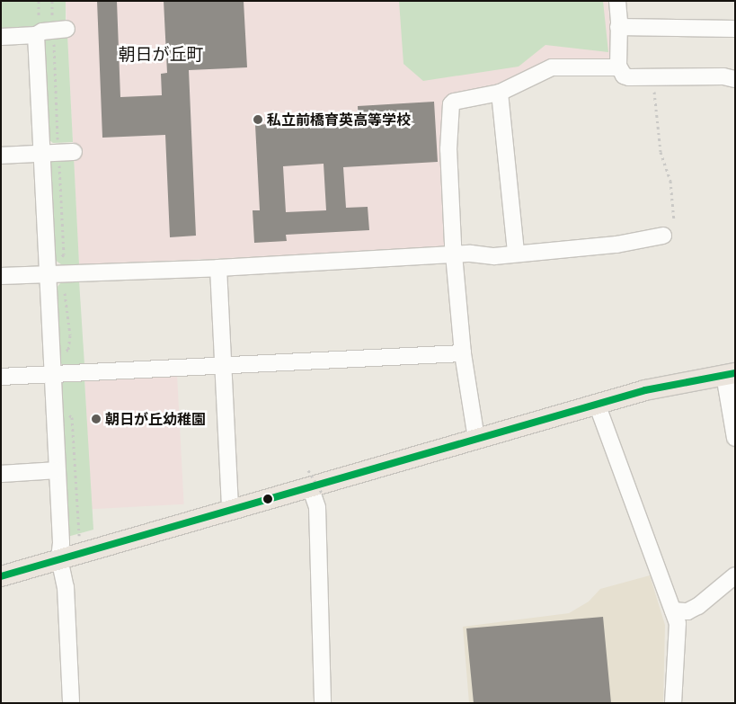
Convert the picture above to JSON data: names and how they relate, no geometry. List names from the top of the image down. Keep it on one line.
{"districts":["朝日が丘町"],"places":["私立前橋育英高等学校","朝日が丘幼稚園"]}
